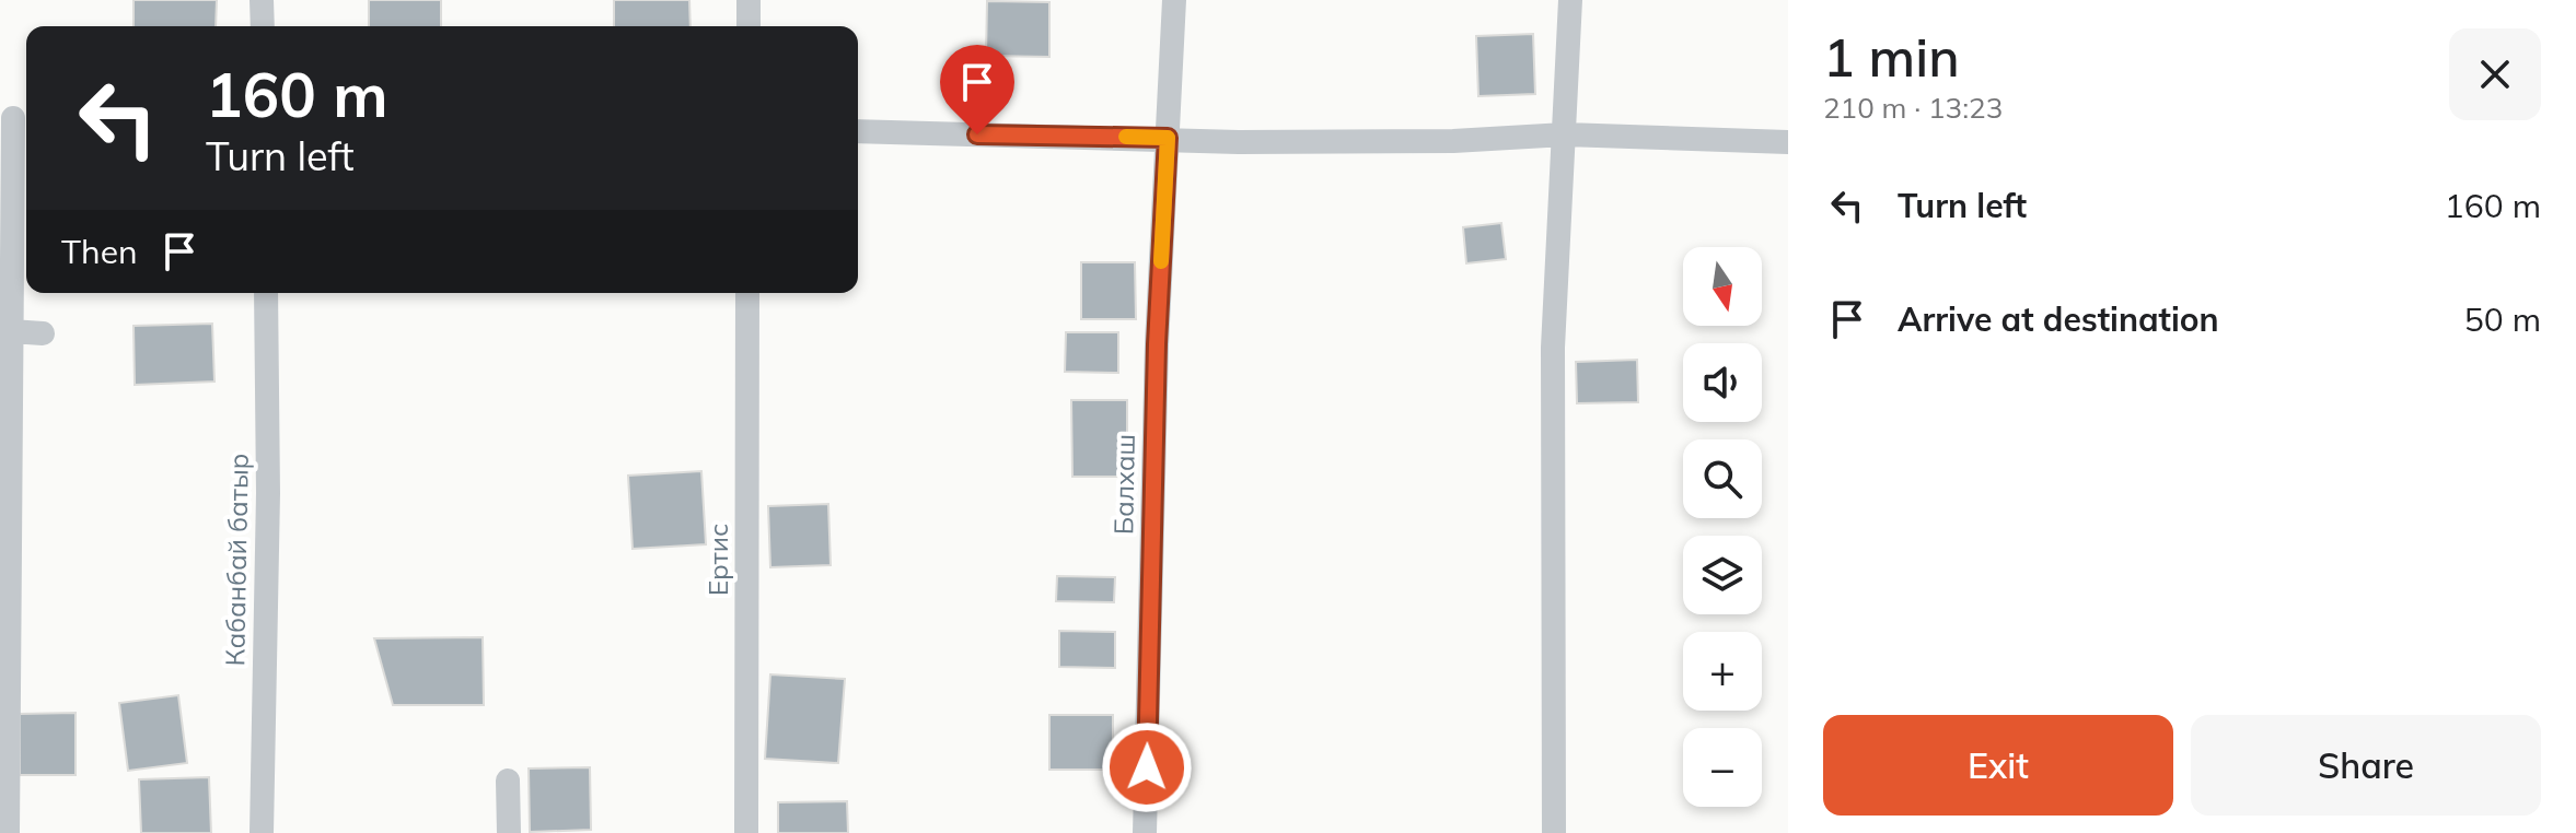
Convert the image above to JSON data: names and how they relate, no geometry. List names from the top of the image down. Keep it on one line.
{"streets":{"street":["Балхаш","Кабанбай батыр","Ертис"]},"north":"bottom","page":{"heading":["1 min","210 m · 13:23"],"turn":["160 m","Turn left"],"list":[{"name":"Turn left","value":"160 m"},{"name":"Arrive at destination","value":"50 m"}],"then":"Then","map_buttons":["+","−"],"buttons":["Exit","Share"]}}
